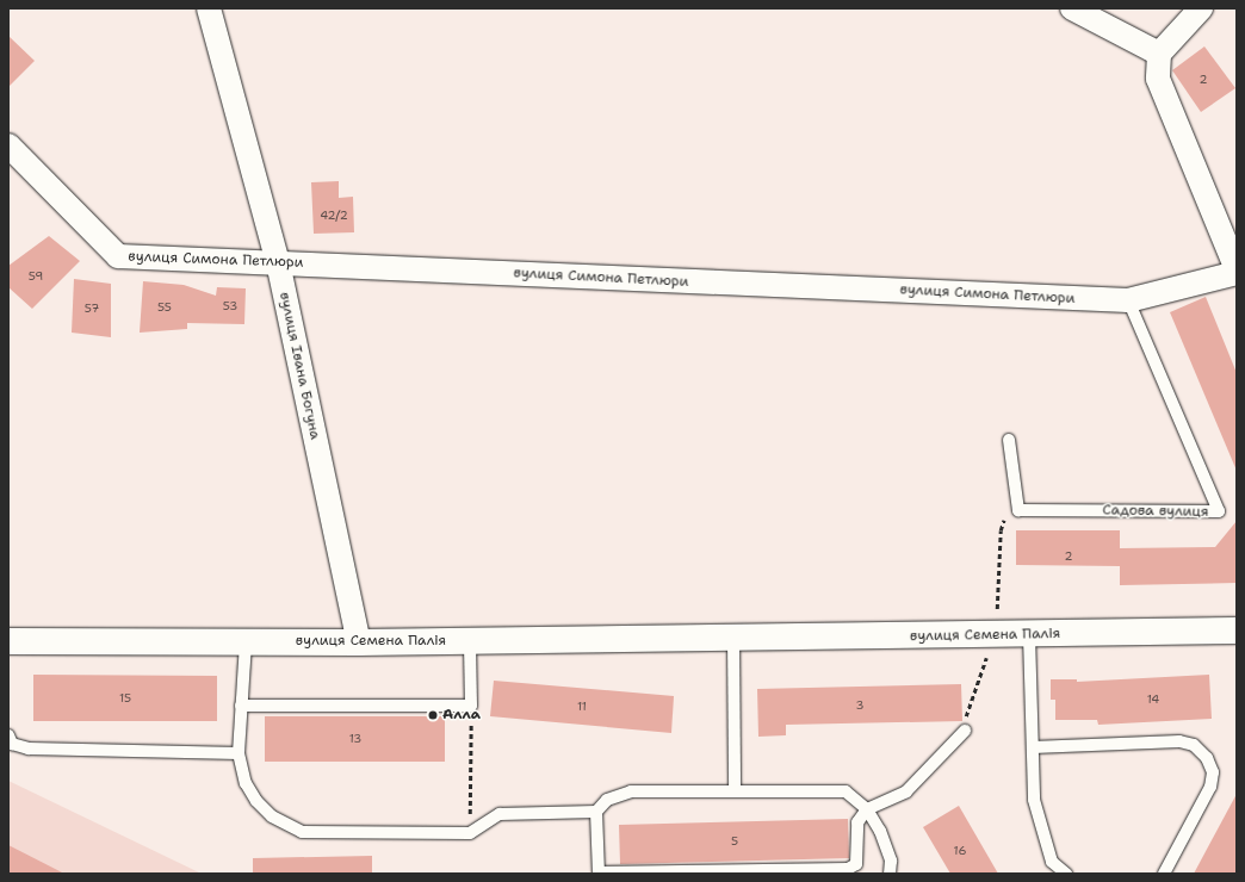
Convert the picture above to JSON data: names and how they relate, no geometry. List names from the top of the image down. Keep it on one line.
{"streets":{"street":["вулиця Симона Петлюри","вулиця Івана Богуна","вулиця Семена Палія"],"lane":["Садова вулиця"]},"crossings":[["вулиця Симона Петлюри","вулиця Івана Богуна"],["вулиця Симона Петлюри","Садова вулиця"],["вулиця Івана Богуна","вулиця Семена Палія"]],"places":["Алла"],"house_numbers":["2","42/2","59","53","55","57","2","15","14","3","11","13","5","16"]}
